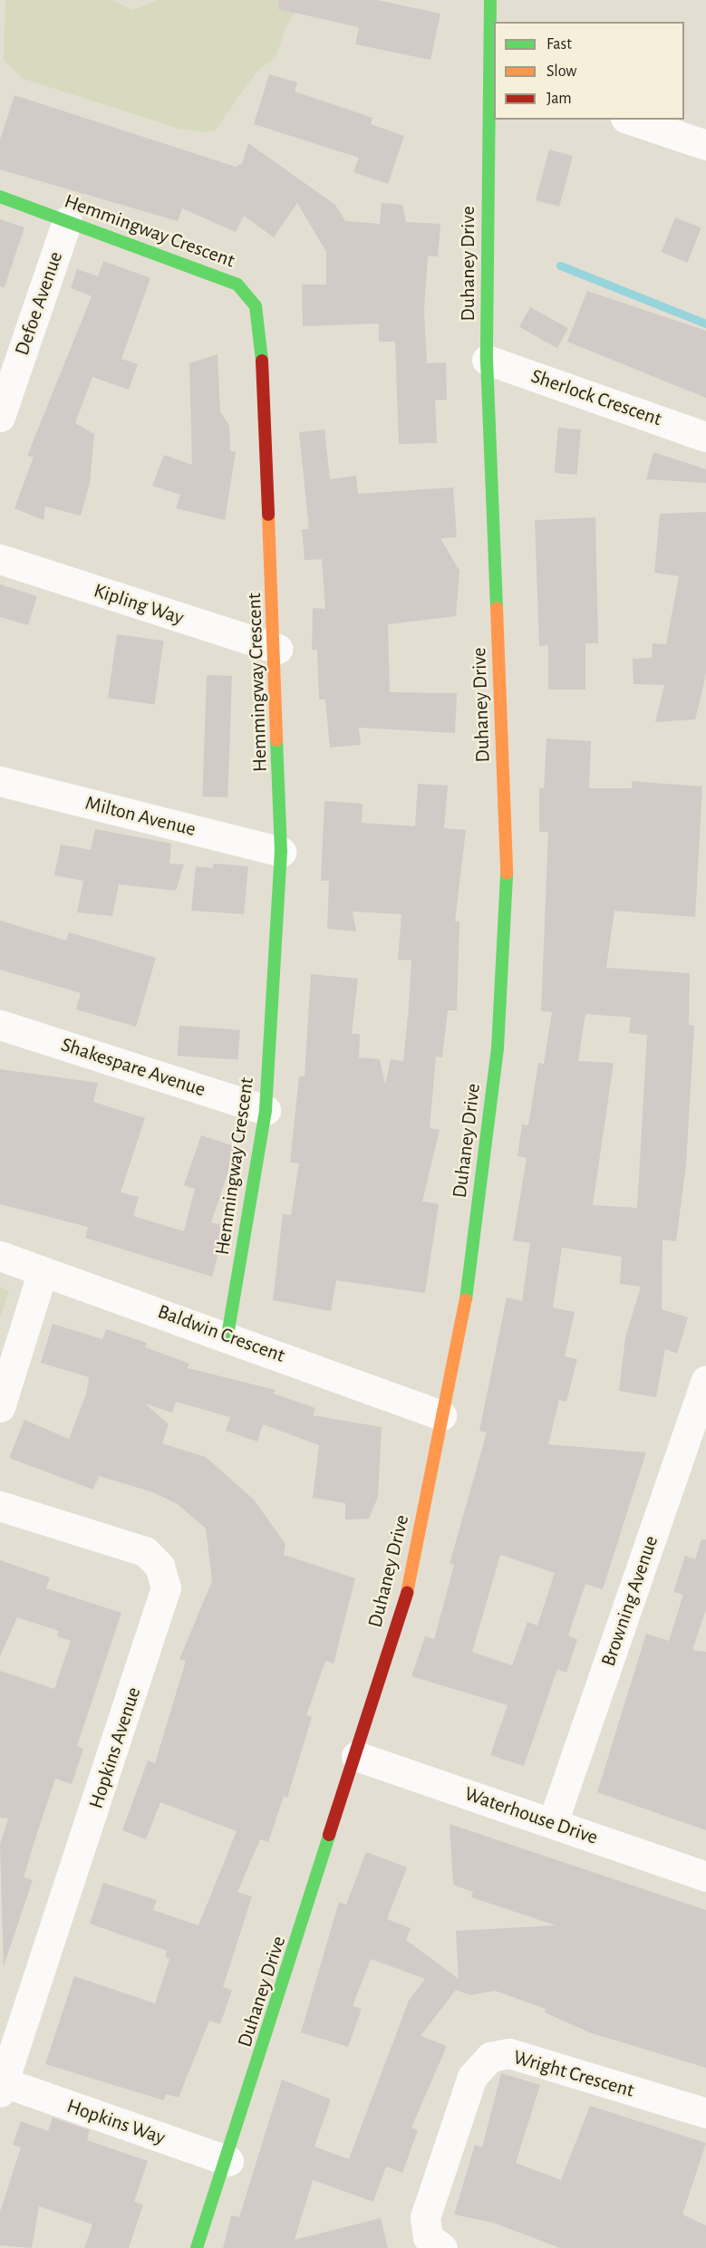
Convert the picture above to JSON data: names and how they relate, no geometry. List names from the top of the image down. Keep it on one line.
{"streets":{"street":["Hemmingway Crescent","Duhaney Drive","Defoe Avenue","Sherlock Crescent","Kipling Way","Milton Avenue","Shakespare Avenue","Baldwin Crescent","Browning Avenue","Hopkins Avenue","Waterhouse Drive","Wright Crescent","Hopkins Way"]},"crossings":[["Hemmingway Crescent","Defoe Avenue"],["Hemmingway Crescent","Kipling Way"],["Hemmingway Crescent","Milton Avenue"],["Hemmingway Crescent","Shakespare Avenue"],["Hemmingway Crescent","Baldwin Crescent"],["Duhaney Drive","Sherlock Crescent"],["Duhaney Drive","Baldwin Crescent"],["Duhaney Drive","Waterhouse Drive"],["Duhaney Drive","Hopkins Way"],["Browning Avenue","Waterhouse Drive"],["Hopkins Avenue","Hopkins Way"]],"legend":["Fast","Slow","Jam"]}
